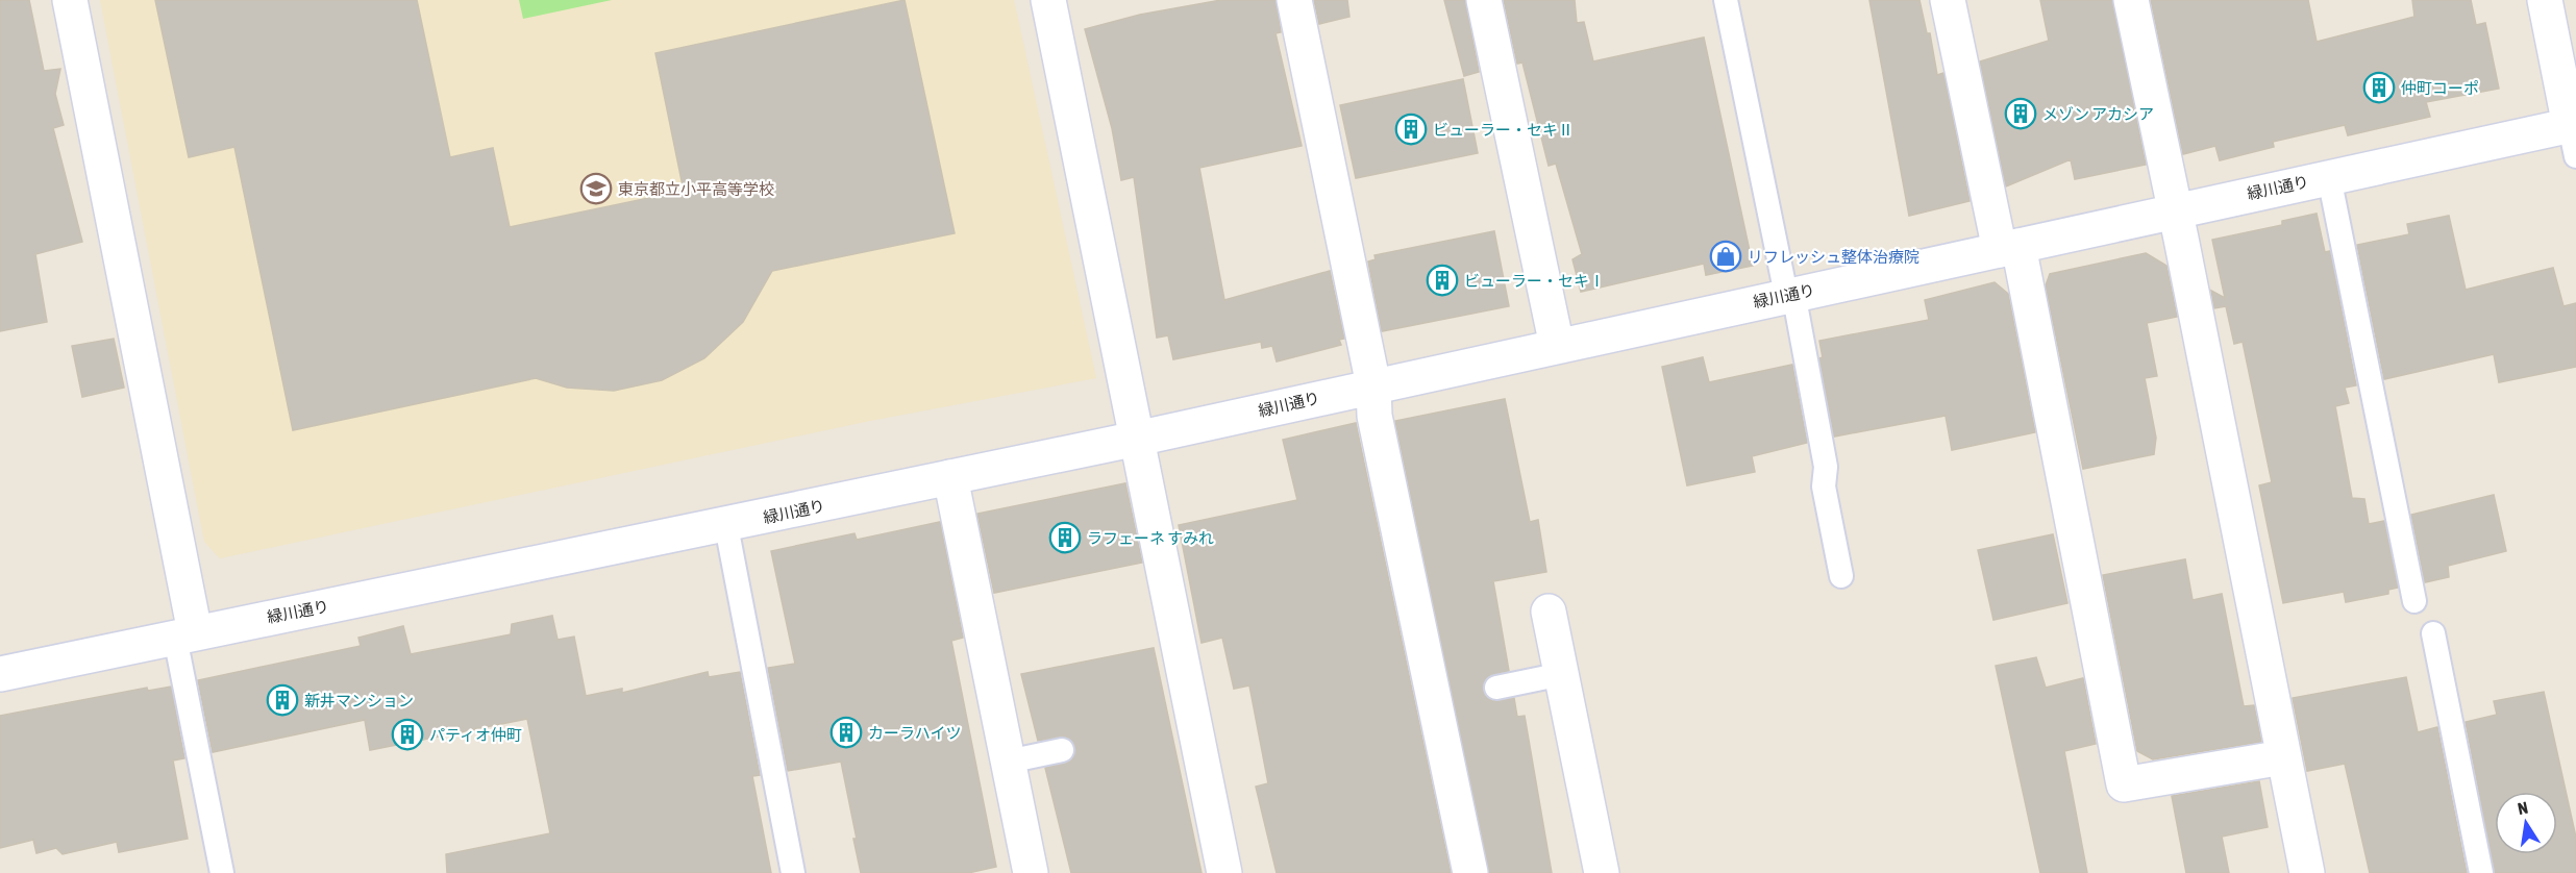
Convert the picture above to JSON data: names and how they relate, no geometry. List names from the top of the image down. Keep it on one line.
{"streets":{"street":["緑川通り"]},"places":{"building":["仲町コーポ","メゾン アカシア","ビューラー・セキⅡ","ビューラー・セキⅠ","ラフェーネ すみれ","新井マンション","カーラハイツ","パティオ仲町"],"school or university":["東京都立小平高等学校"],"shop":["リフレッシュ整体治療院"]},"north":"top"}
